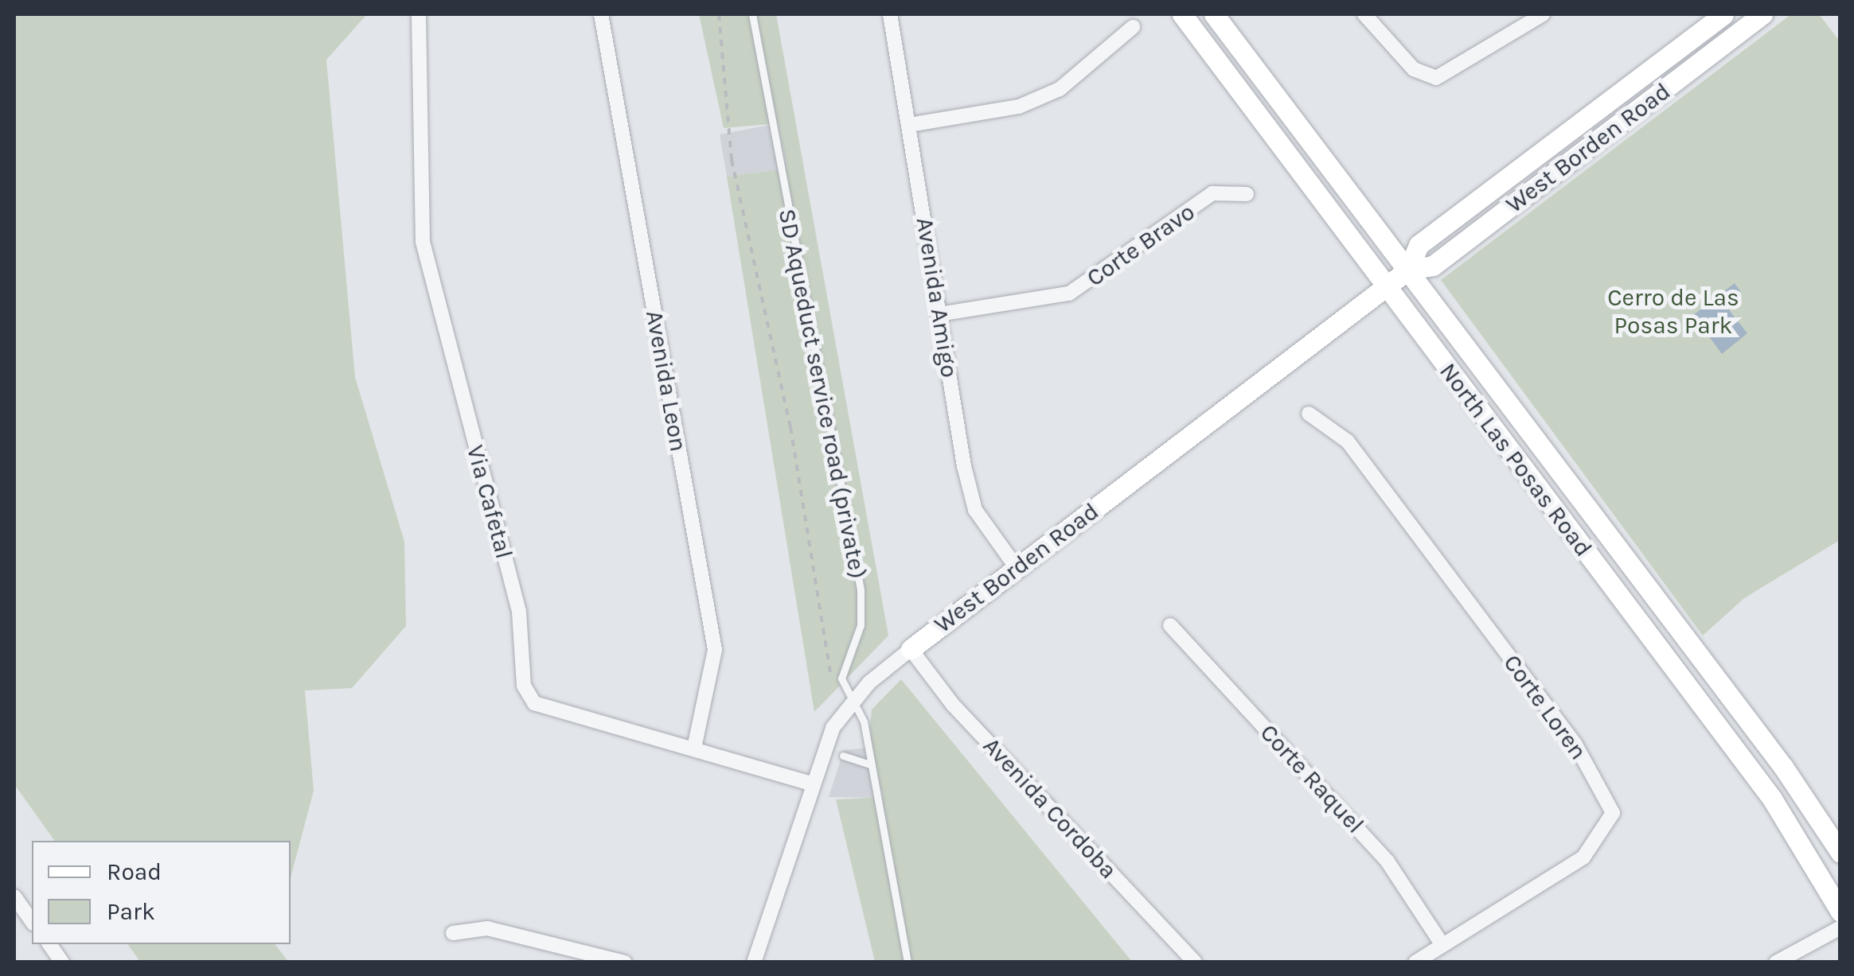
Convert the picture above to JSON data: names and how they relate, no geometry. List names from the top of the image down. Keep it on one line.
{"streets":{"main road":["West Borden Road","North Las Posas Road"],"street":["Corte Bravo","Avenida Amigo","Avenida Leon","Via Cafetal","Corte Loren","Corte Raquel","Avenida Cordoba"],"lane":["SD Aqueduct service road (private)"]},"crossings":[["West Borden Road","Avenida Amigo"],["West Borden Road","North Las Posas Road"],["West Borden Road","Via Cafetal"],["West Borden Road","Avenida Cordoba"],["Corte Bravo","Avenida Amigo"],["Avenida Leon","Via Cafetal"],["Corte Loren","Corte Raquel"]],"parks":["Cerro de Las Posas Park"],"legend":["Road","Park"]}
